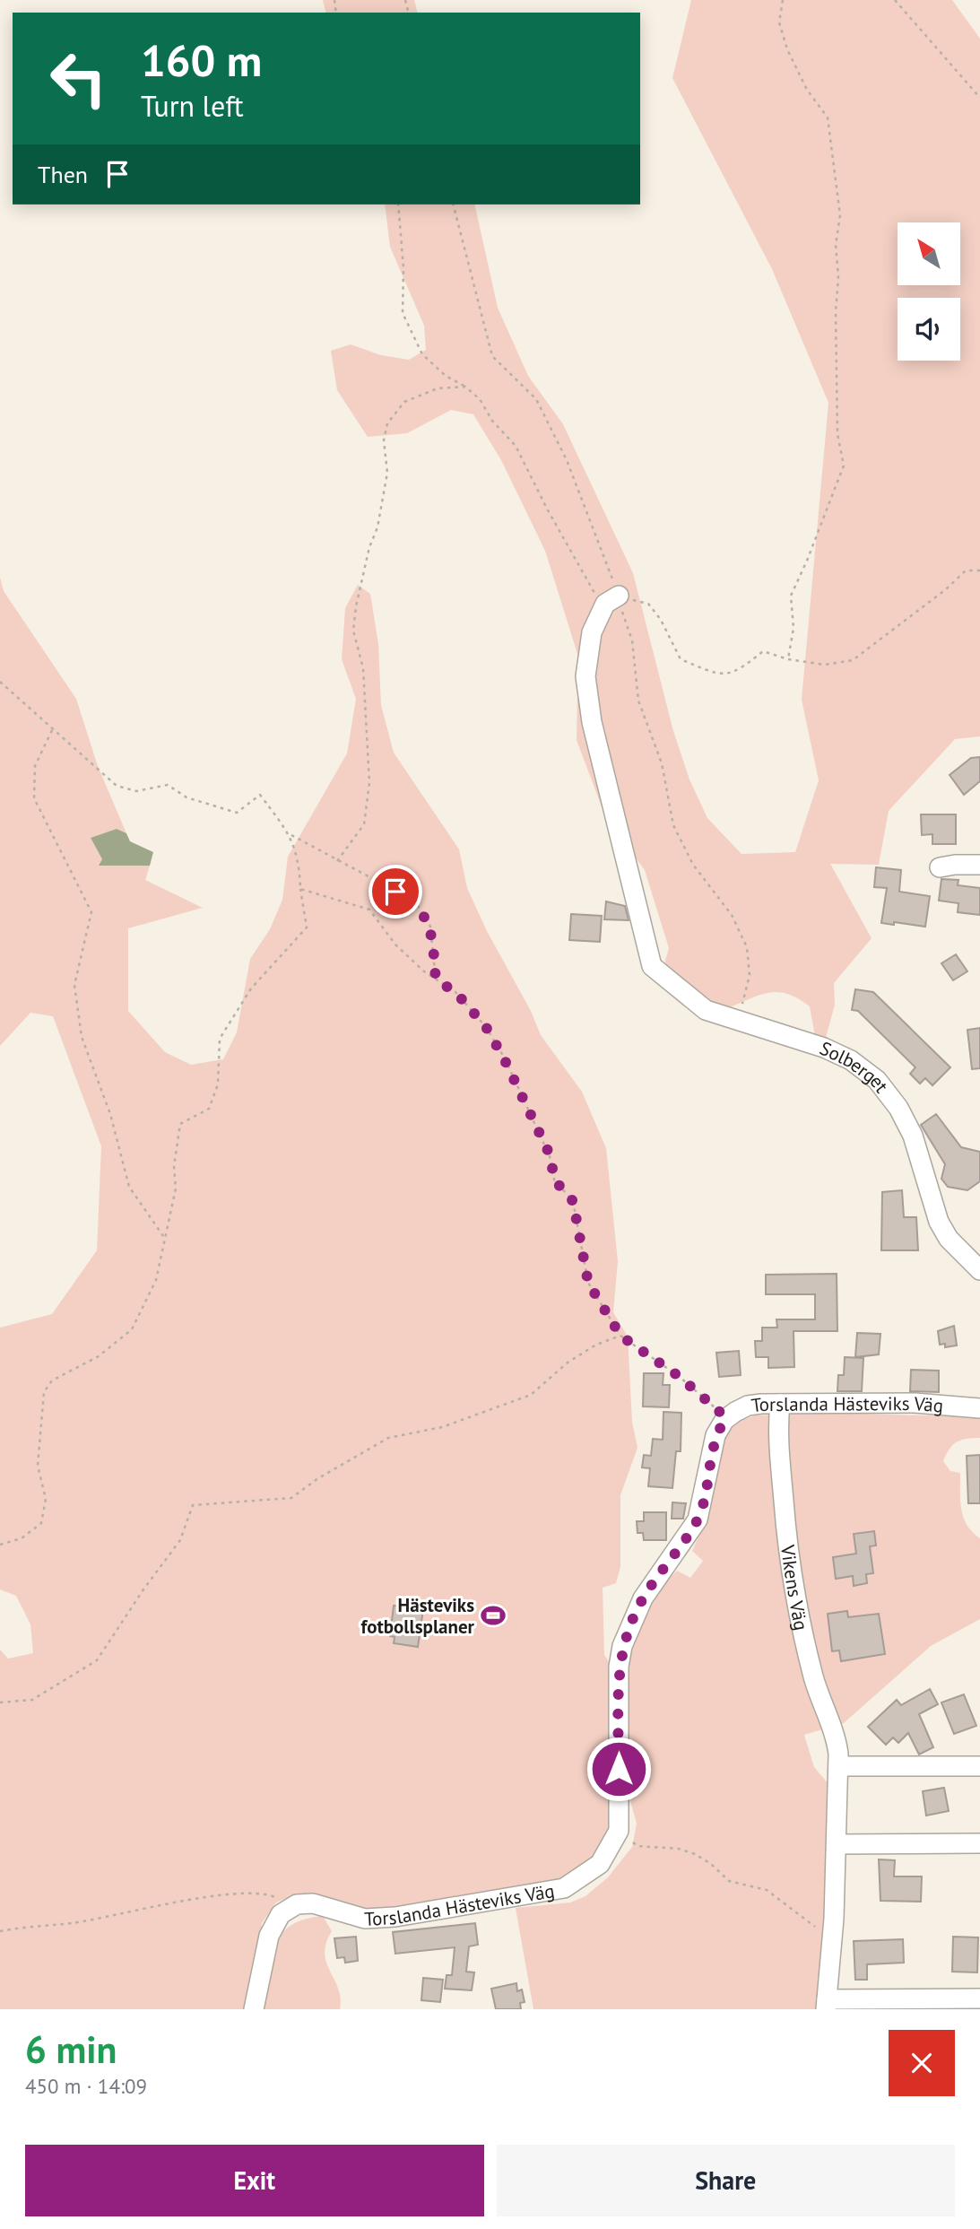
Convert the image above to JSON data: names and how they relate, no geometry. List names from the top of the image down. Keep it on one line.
{"streets":{"street":["Solberget","Torslanda Hästeviks Väg","Vikens Väg"]},"crossings":[["Torslanda Hästeviks Väg","Vikens Väg"]],"places":{"sports":["Hästeviks fotbollsplaner"]},"north":"top left","page":{"turn":["160 m","Turn left"],"then":"Then","heading":["6 min","450 m · 14:09"],"buttons":["Exit","Share"]}}
